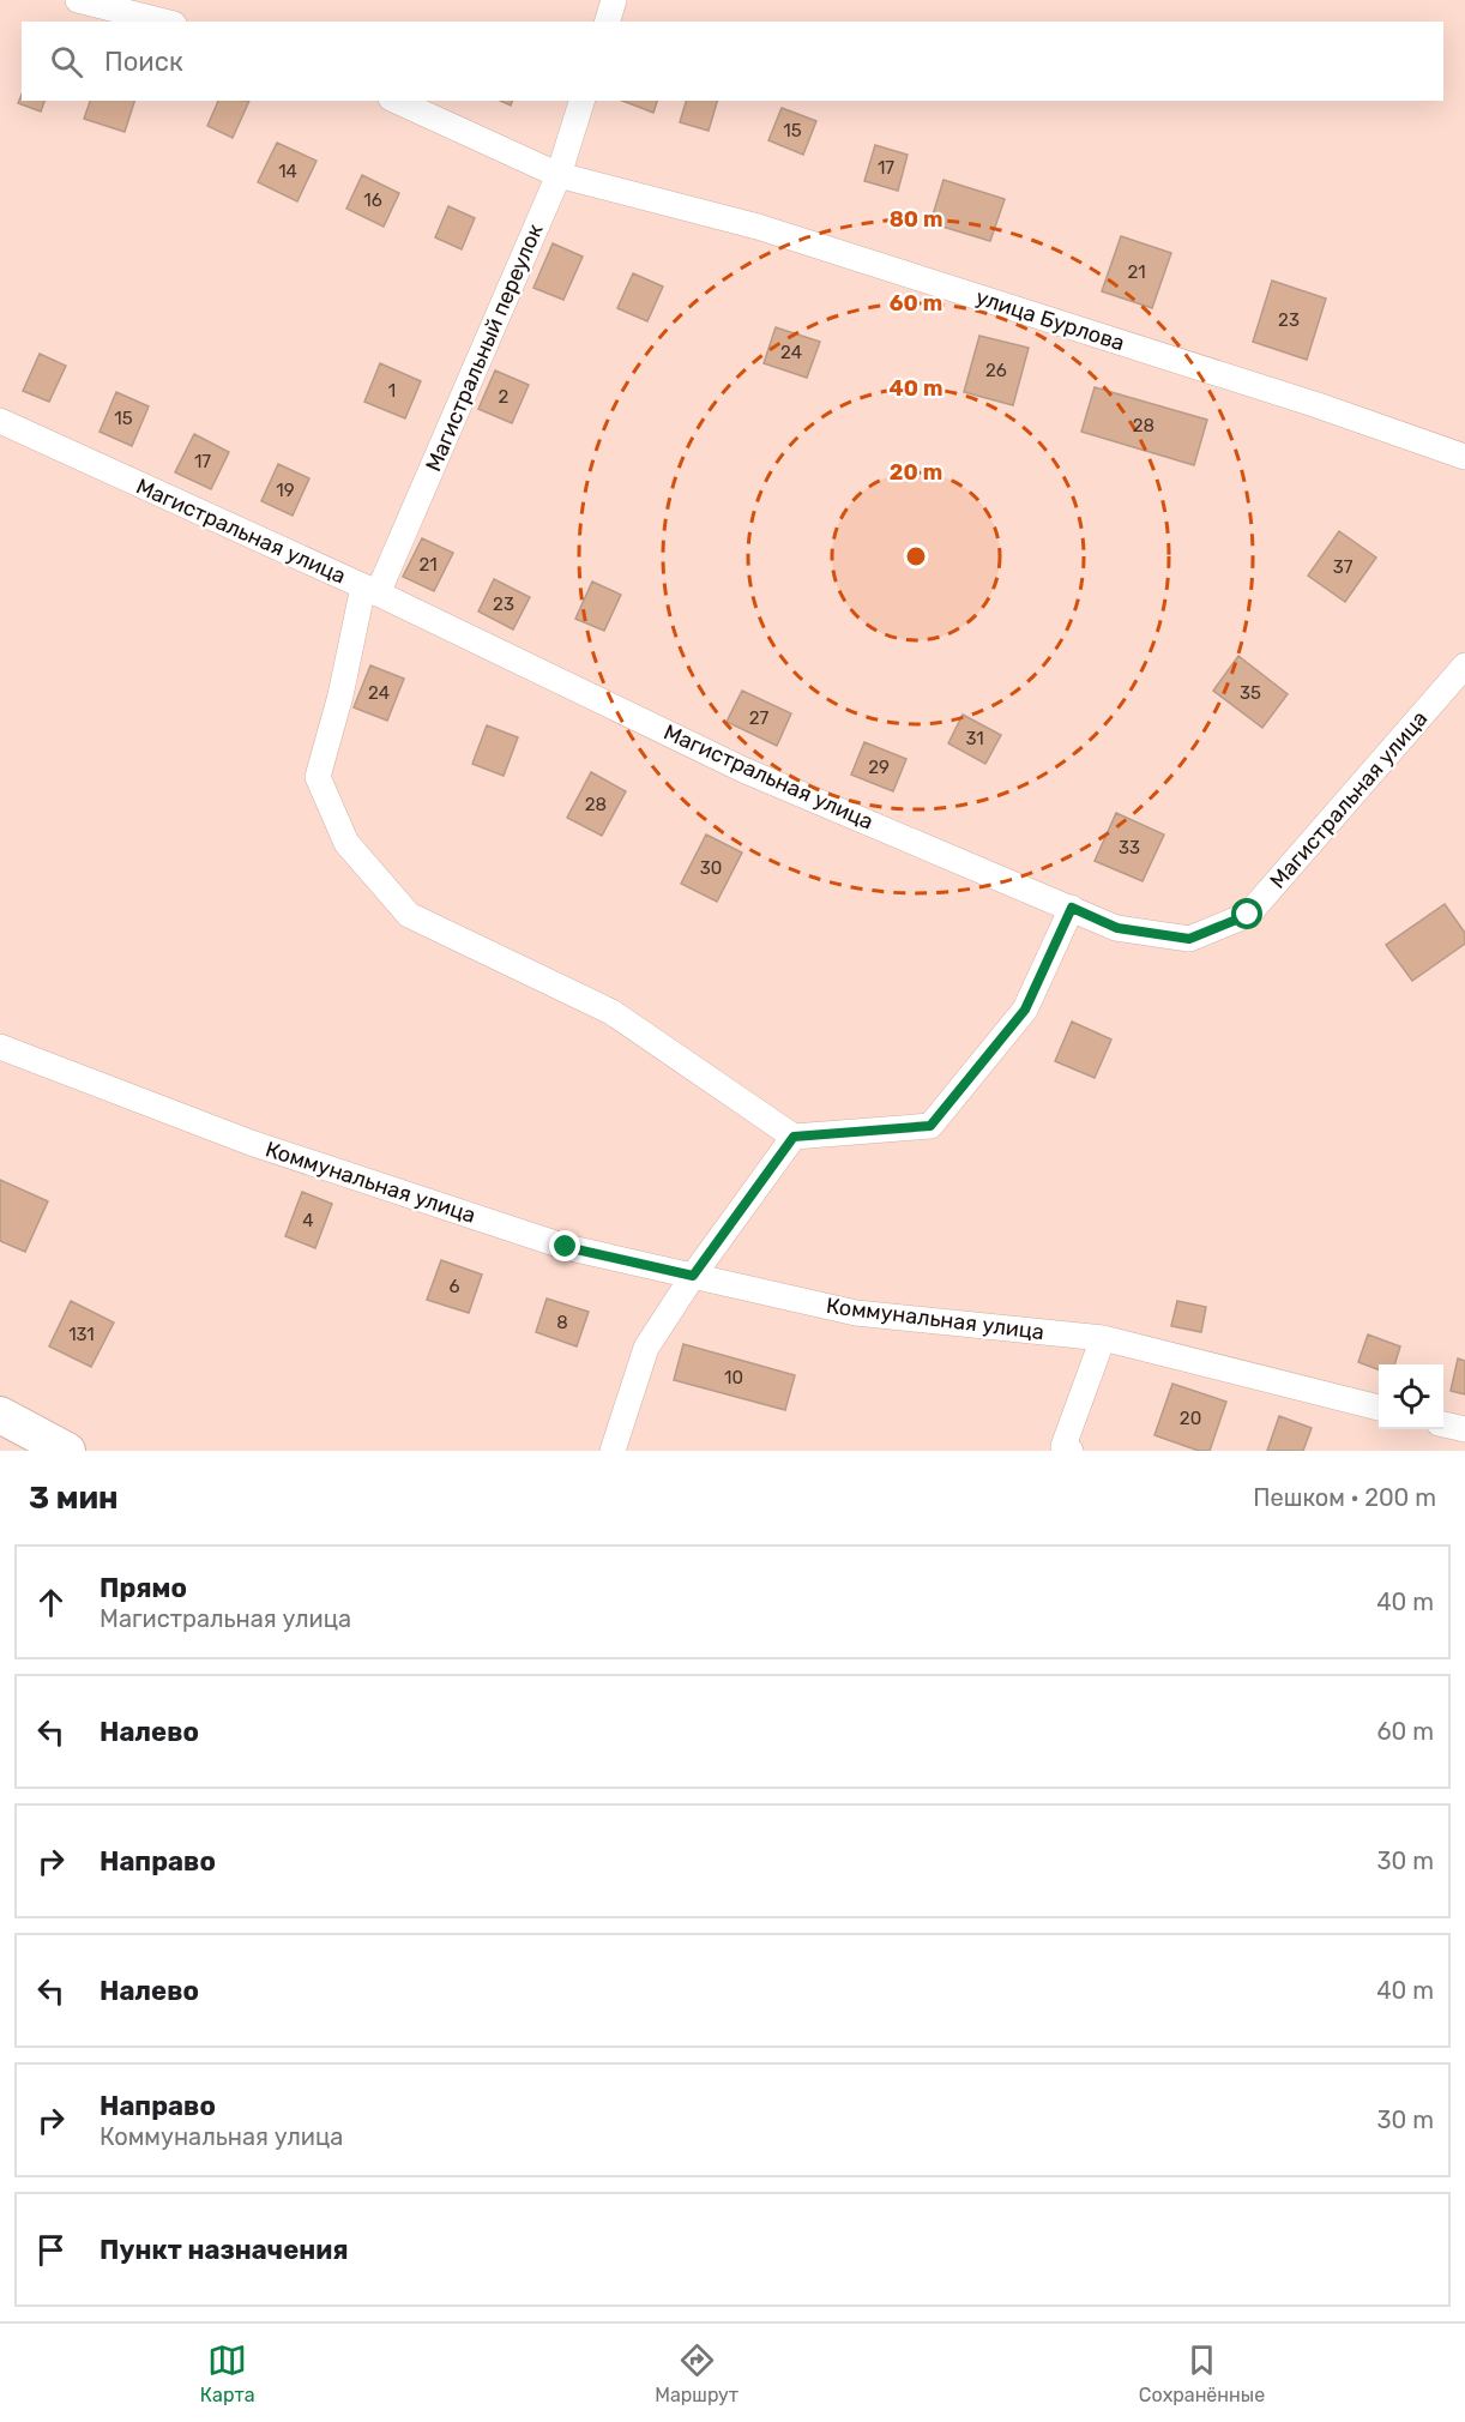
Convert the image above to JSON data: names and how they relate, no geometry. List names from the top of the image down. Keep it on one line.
{"streets":{"street":["улица Бурлова","Магистральный переулок","Магистральная улица","Коммунальная улица"]},"crossings":[["улица Бурлова","Магистральный переулок"],["Магистральный переулок","Магистральная улица"]],"house_numbers":["15","17","14","16","21","23","24","26","1","2","15","28","17","19","21","37","23","24","35","27","31","29","28","33","30","4","6","8","131","10","20"],"page":{"search":"Поиск","heading":["3 мин","Пешком · 200 m"],"list":[["Прямо","Магистральная улица","40 m"],["Налево","60 m"],["Направо","30 m"],["Налево","40 m"],["Направо","Коммунальная улица","30 m"],"Пункт назначения"],"nav":["Карта","Маршрут","Сохранённые"]},"rings":["80 m","60 m","40 m","20 m"]}
